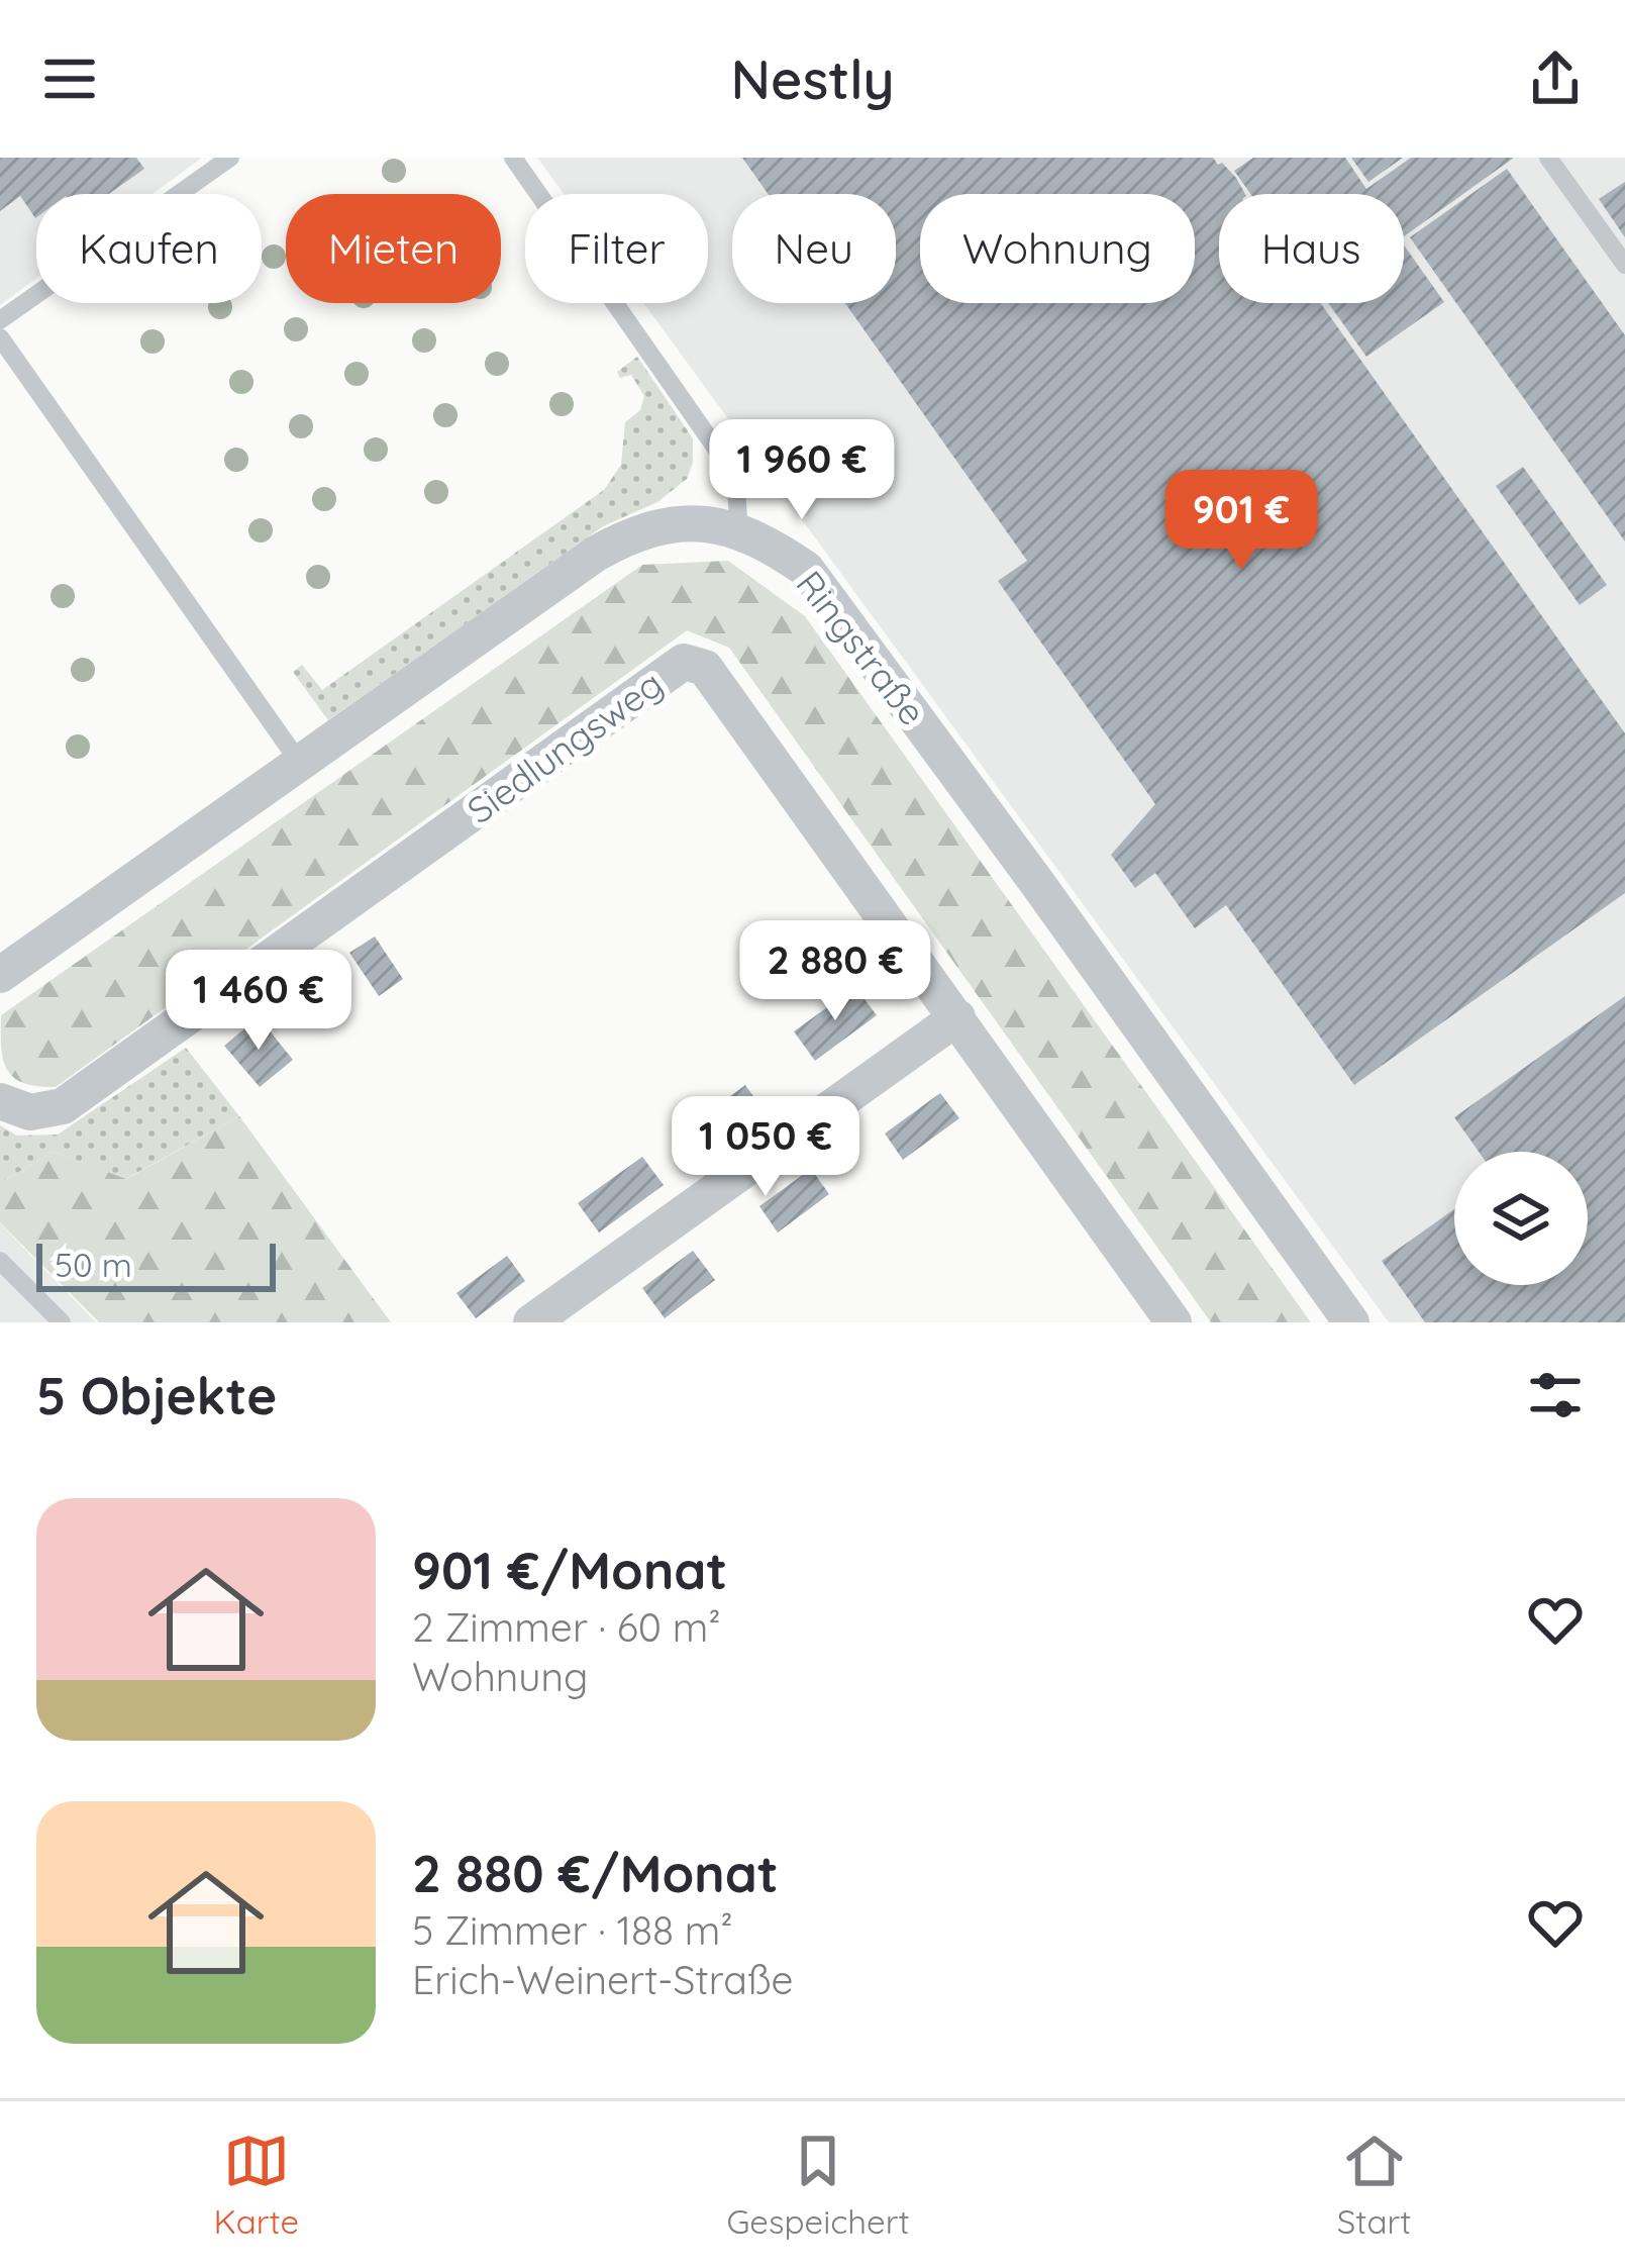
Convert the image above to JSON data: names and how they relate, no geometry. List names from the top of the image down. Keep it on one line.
{"streets":{"street":["Ringstraße","Siedlungsweg"]},"scale_bar":"50 m","page":{"header":"Nestly","chip":["Kaufen","Mieten","Filter","Neu","Wohnung","Haus"],"price":["1 960 €","901 €","2 880 €","1 460 €","1 050 €"],"scale":"50 m","heading":"5 Objekte","list":[{"name":"901 €/Monat","note":"2 Zimmer · 60 m² · Wohnung"},{"name":"2 880 €/Monat","note":"5 Zimmer · 188 m² · Erich-Weinert-Straße"}],"tabs":["Karte","Gespeichert","Start"]}}
